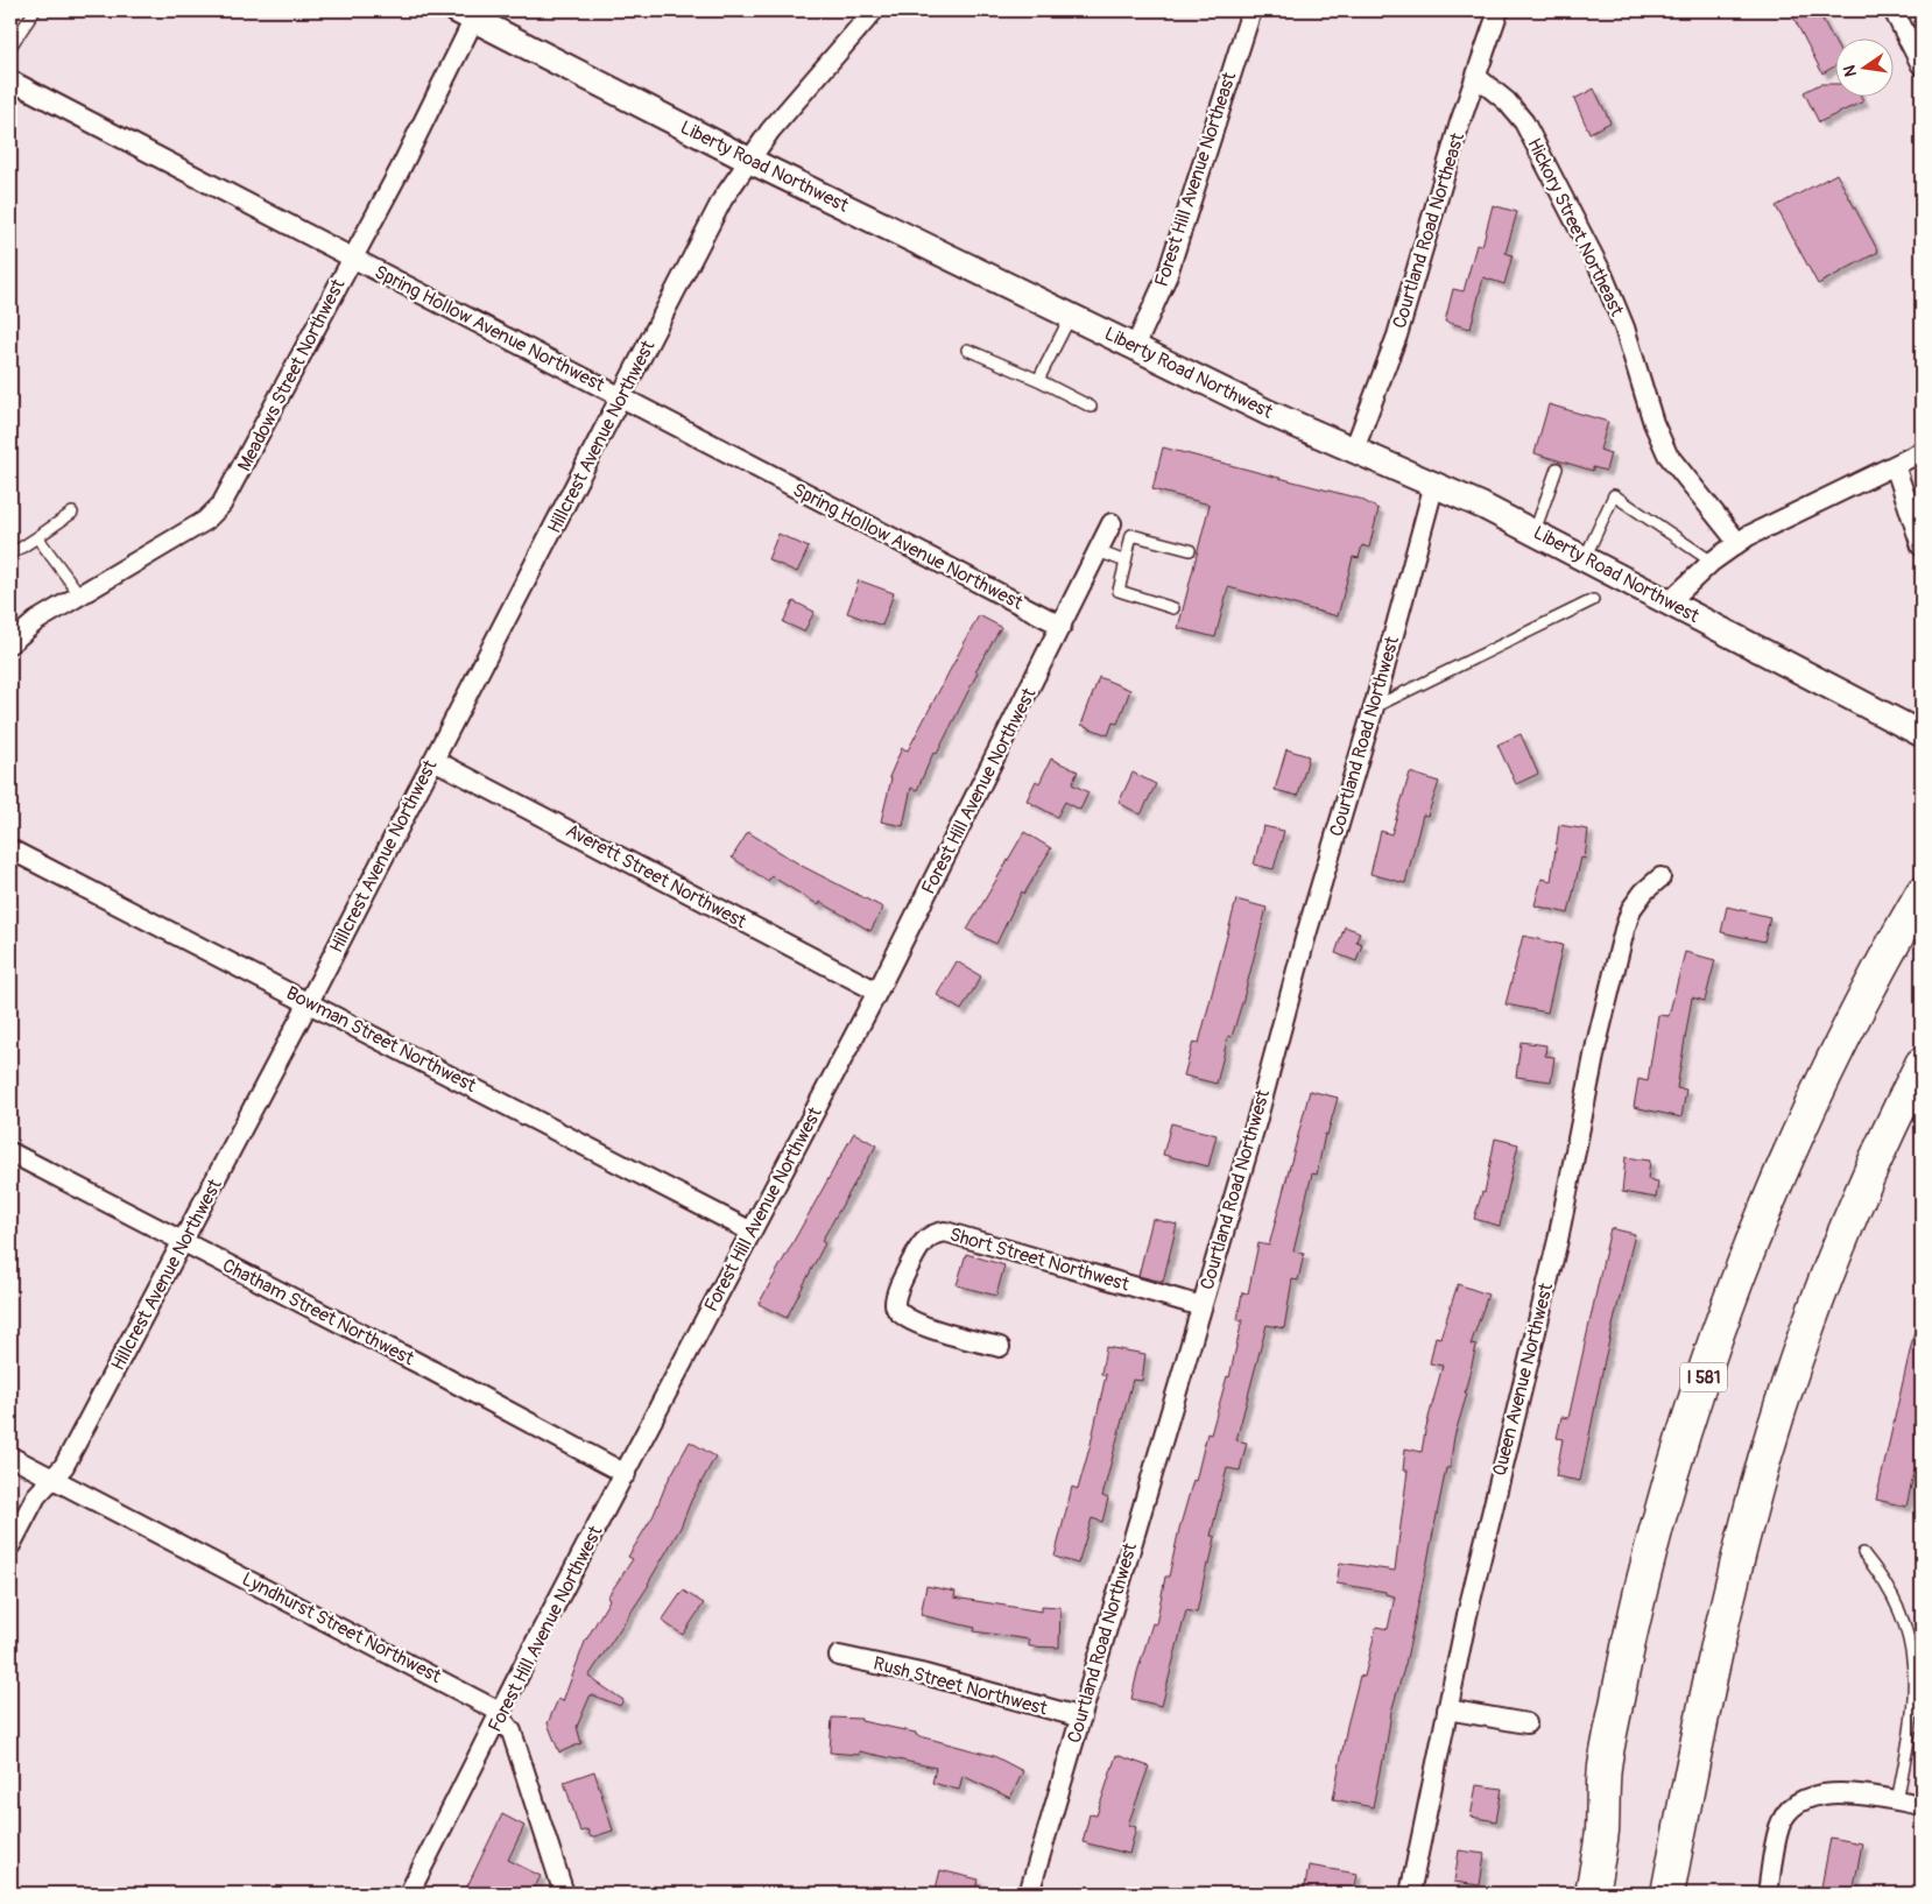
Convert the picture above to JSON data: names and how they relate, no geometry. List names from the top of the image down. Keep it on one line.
{"streets":{"highway":["I 581"],"street":["Liberty Road Northwest","Forest Hill Avenue Northeast","Hickory Street Northeast","Courtland Road Northeast","Spring Hollow Avenue Northwest","Meadows Street Northwest","Hillcrest Avenue Northwest","Courtland Road Northwest","Forest Hill Avenue Northwest","Averett Street Northwest","Bowman Street Northwest","Short Street Northwest","Chatham Street Northwest","Queen Avenue Northwest","Lyndhurst Street Northwest","Rush Street Northwest"]},"crossings":[["Liberty Road Northwest","Forest Hill Avenue Northeast"],["Liberty Road Northwest","Courtland Road Northeast"],["Liberty Road Northwest","Meadows Street Northwest"],["Liberty Road Northwest","Hillcrest Avenue Northwest"],["Liberty Road Northwest","Courtland Road Northwest"],["Hickory Street Northeast","Courtland Road Northeast"],["Spring Hollow Avenue Northwest","Meadows Street Northwest"],["Spring Hollow Avenue Northwest","Hillcrest Avenue Northwest"],["Spring Hollow Avenue Northwest","Forest Hill Avenue Northwest"],["Hillcrest Avenue Northwest","Averett Street Northwest"],["Hillcrest Avenue Northwest","Bowman Street Northwest"],["Hillcrest Avenue Northwest","Chatham Street Northwest"],["Hillcrest Avenue Northwest","Lyndhurst Street Northwest"],["Courtland Road Northwest","Short Street Northwest"],["Courtland Road Northwest","Rush Street Northwest"],["Forest Hill Avenue Northwest","Averett Street Northwest"],["Forest Hill Avenue Northwest","Bowman Street Northwest"],["Forest Hill Avenue Northwest","Chatham Street Northwest"],["Forest Hill Avenue Northwest","Lyndhurst Street Northwest"]],"north":"left"}
